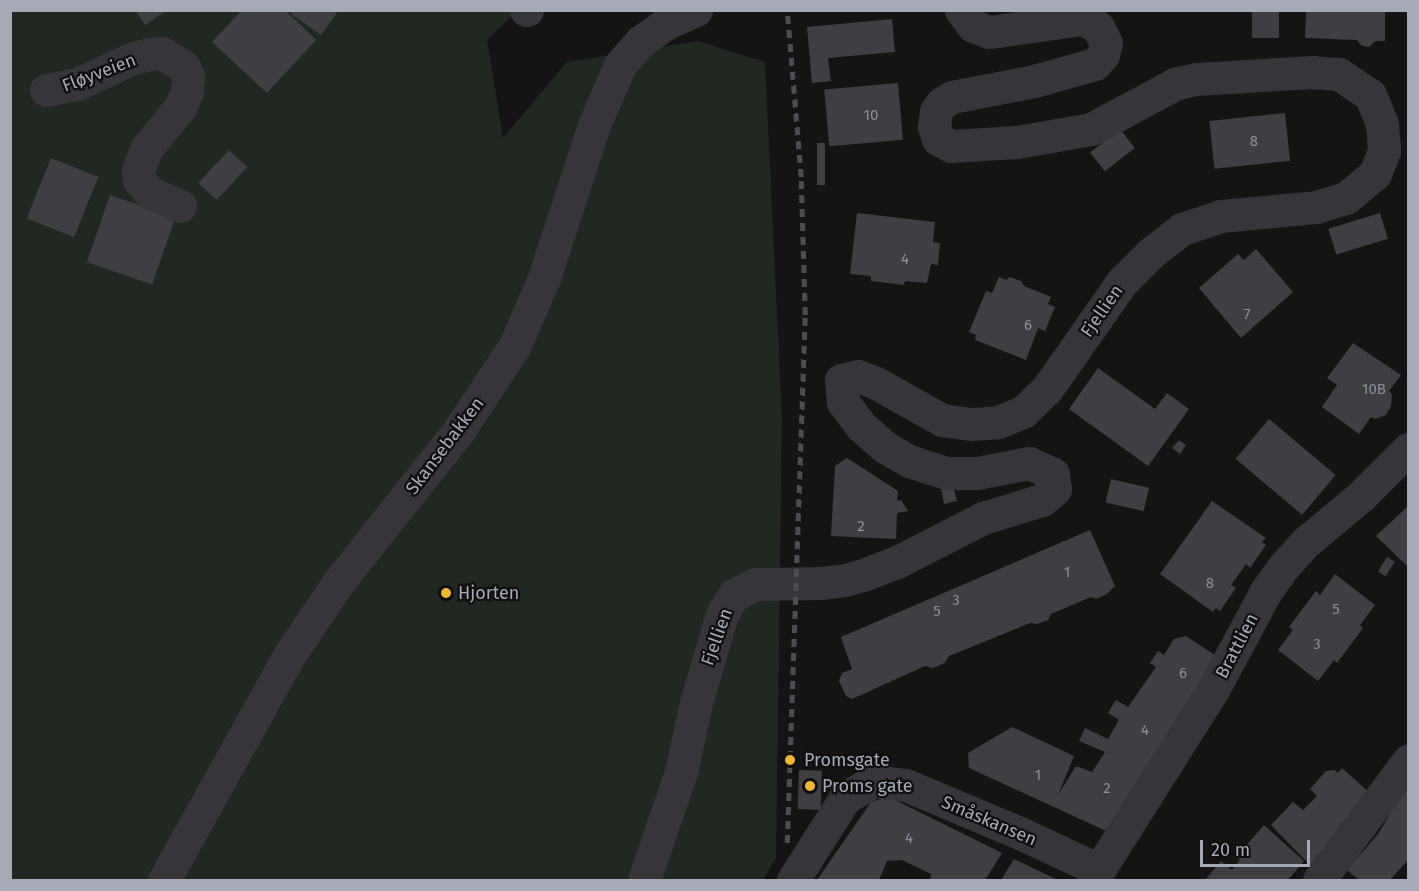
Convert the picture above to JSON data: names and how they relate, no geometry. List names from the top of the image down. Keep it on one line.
{"streets":{"street":["Fløyveien","Fjellien","Skansebakken","Brattlien","Småskansen"]},"crossings":[["Brattlien","Småskansen"]],"places":["Hjorten","Promsgate","Proms gate"],"house_numbers":["10","8","4","7","6","10B","2","1","8","3","5","5","3","6","4","1","2","4"],"scale_bar":"20 m"}
